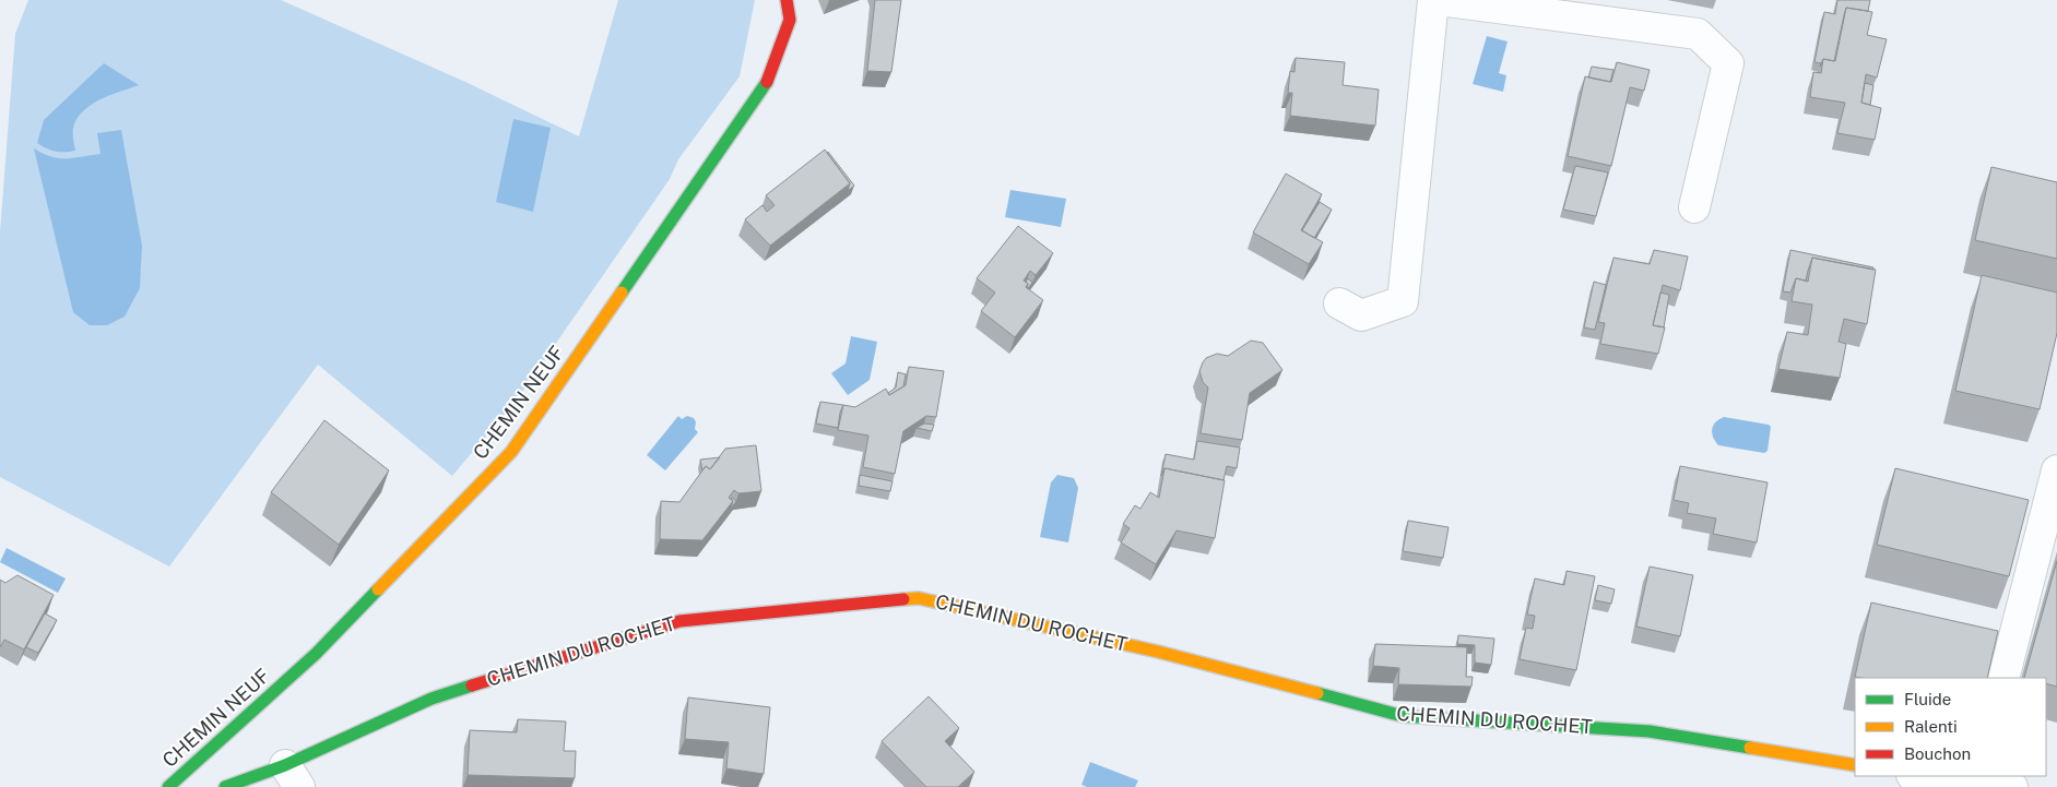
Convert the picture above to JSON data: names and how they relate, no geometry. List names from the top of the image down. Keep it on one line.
{"streets":{"street":["CHEMIN NEUF","CHEMIN DU ROCHET"]},"legend":["Fluide","Ralenti","Bouchon"]}
